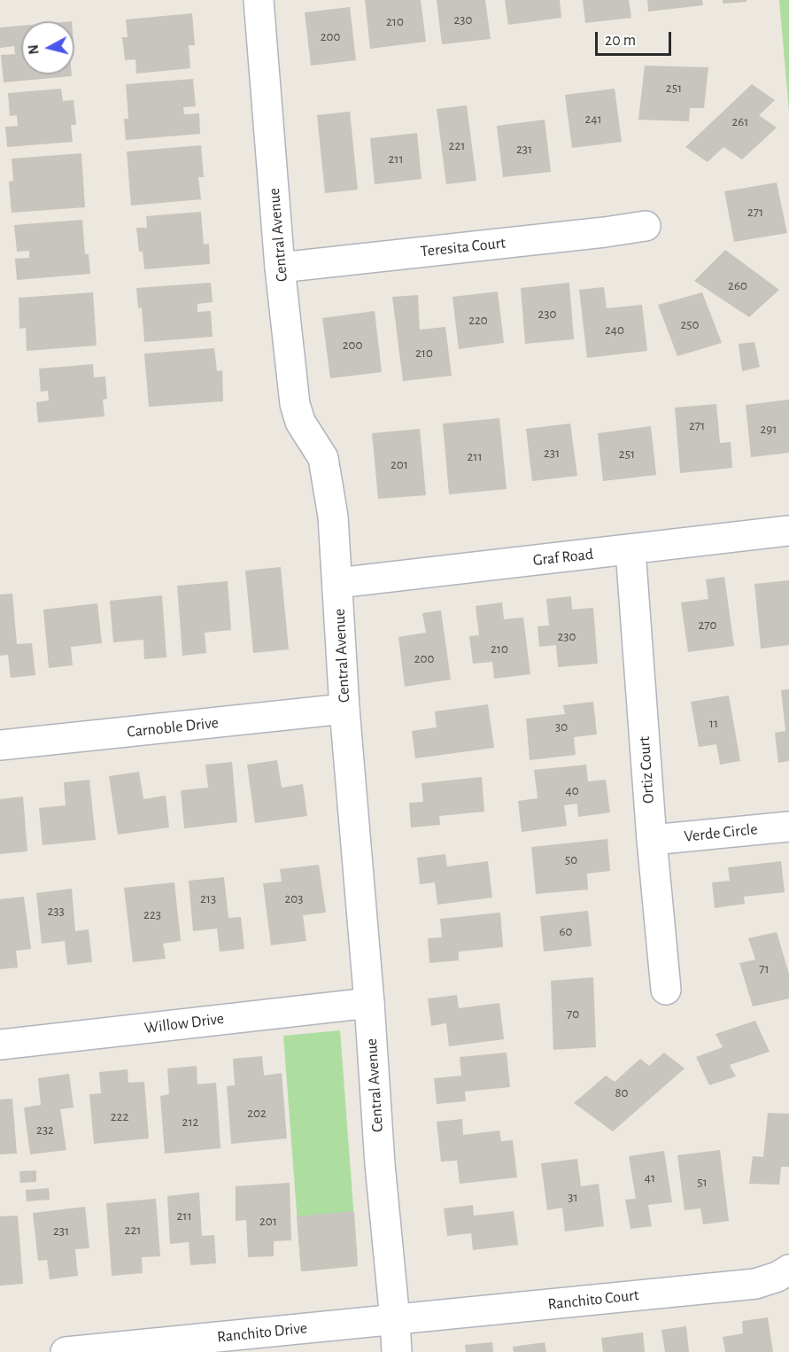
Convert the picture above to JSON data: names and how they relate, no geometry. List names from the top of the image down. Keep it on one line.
{"streets":{"street":["Central Avenue","Teresita Court","Graf Road","Carnoble Drive","Ortiz Court","Verde Circle","Willow Drive","Ranchito Court","Ranchito Drive"]},"crossings":[["Central Avenue","Teresita Court"],["Central Avenue","Graf Road"],["Central Avenue","Carnoble Drive"],["Central Avenue","Willow Drive"],["Central Avenue","Ranchito Court"],["Central Avenue","Ranchito Drive"],["Graf Road","Ortiz Court"],["Ortiz Court","Verde Circle"],["Ranchito Court","Ranchito Drive"]],"house_numbers":["230","210","200","251","241","261","221","231","211","271","260","230","220","250","240","200","210","271","291","231","251","211","201","270","230","210","200","11","30","40","50","213","203","233","223","60","71","70","80","202","222","212","232","41","51","31","211","201","221","231"],"scale_bar":"20 m","north":"left"}
